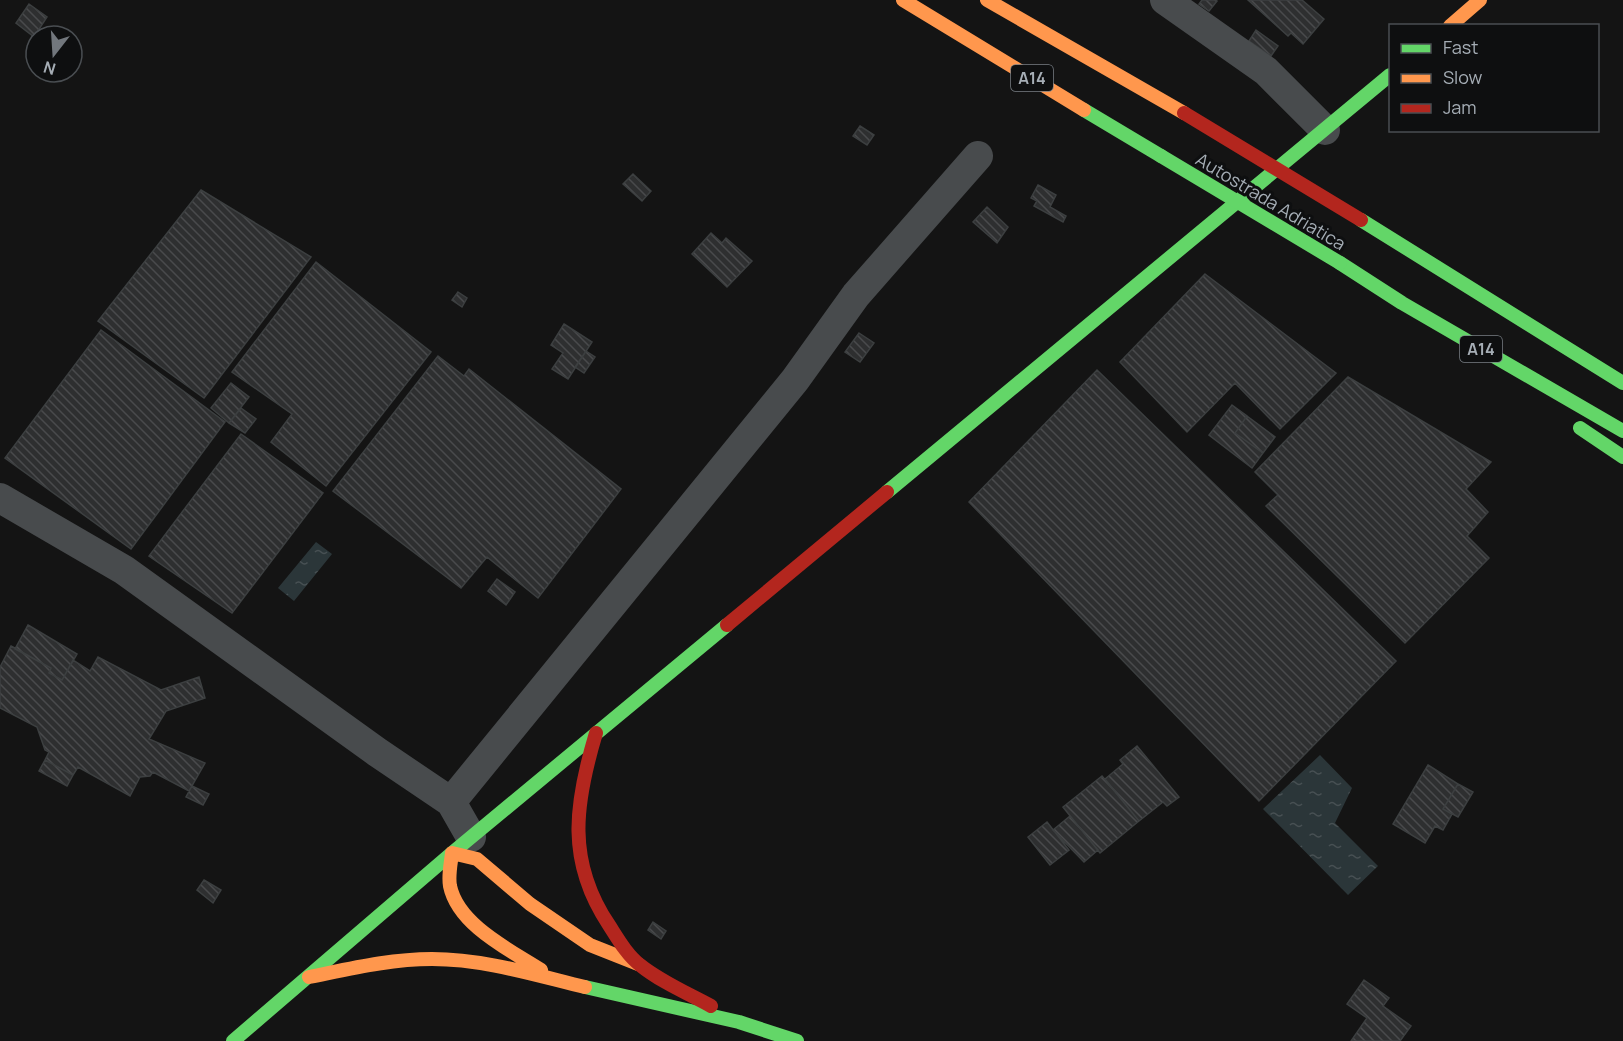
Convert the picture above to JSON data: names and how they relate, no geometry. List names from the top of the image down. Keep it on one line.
{"streets":{"main road":["A14","Autostrada Adriatica"]},"crossings":[["A14","Autostrada Adriatica"]],"legend":["Fast","Slow","Jam"],"north":"bottom"}
